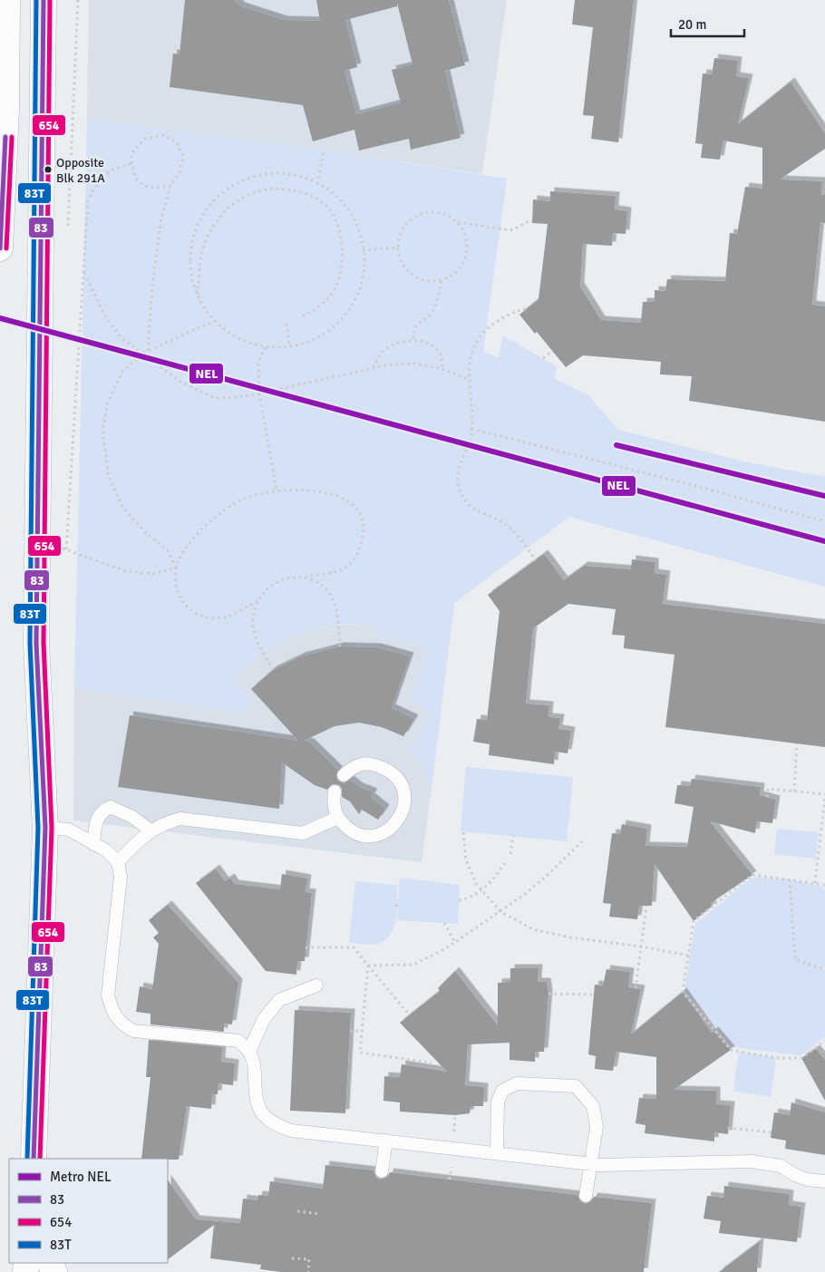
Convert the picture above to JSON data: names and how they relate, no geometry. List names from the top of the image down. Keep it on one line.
{"places":["Opposite Blk 291A"],"lines":["transit line 83","transit line 654","transit line 83T","metro line NEL"],"legend":["Metro NEL","83","654","83T"],"scale_bar":"20 m"}
